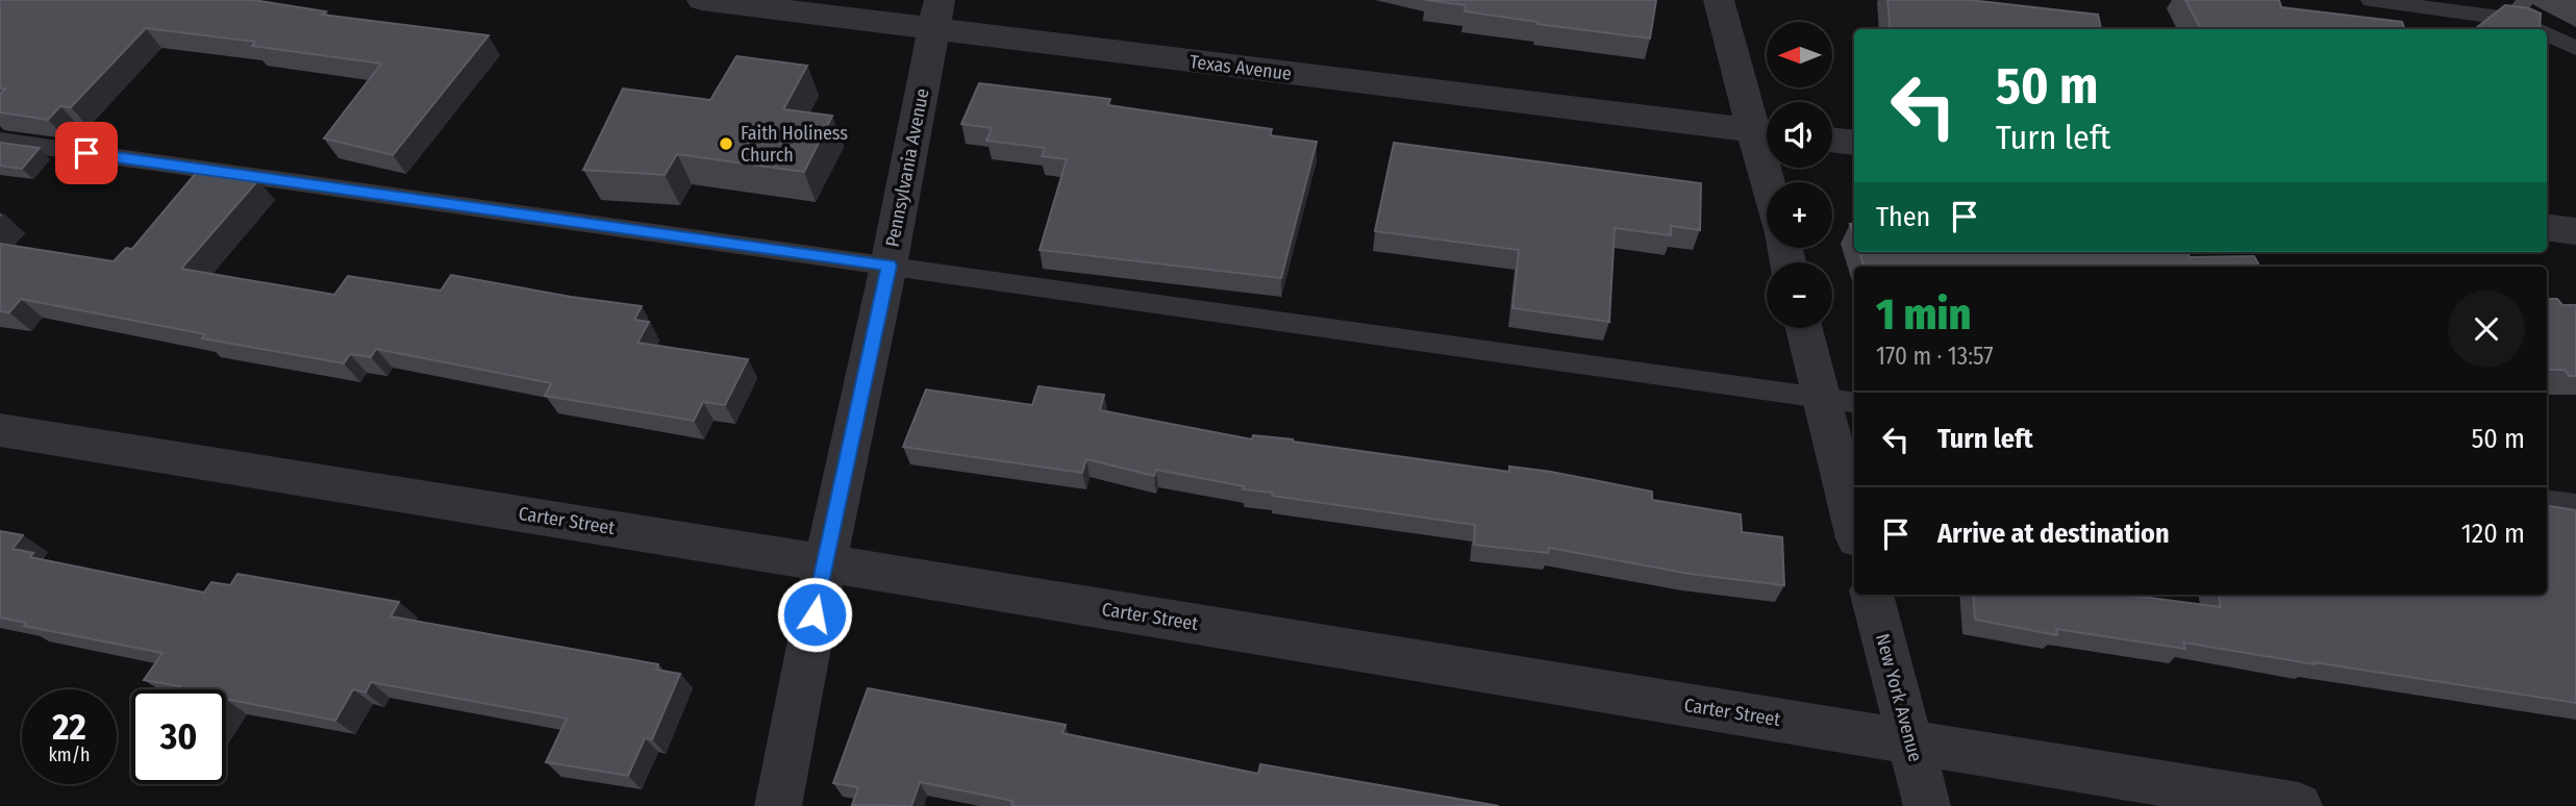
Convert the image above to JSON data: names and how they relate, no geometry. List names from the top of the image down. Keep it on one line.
{"streets":{"street":["Texas Avenue","Pennsylvania Avenue","Carter Street","New York Avenue"]},"crossings":[["Texas Avenue","Pennsylvania Avenue"],["Pennsylvania Avenue","Carter Street"],["Carter Street","New York Avenue"]],"places":["Faith Holiness Church"],"north":"left","page":{"map_buttons":["+","−"],"turn":["50 m","Turn left"],"then":"Then","heading":["1 min","170 m · 13:57"],"list":[{"name":"Turn left","value":"50 m"},{"name":"Arrive at destination","value":"120 m"}],"speed":"22 km/h","limit":"30"}}
